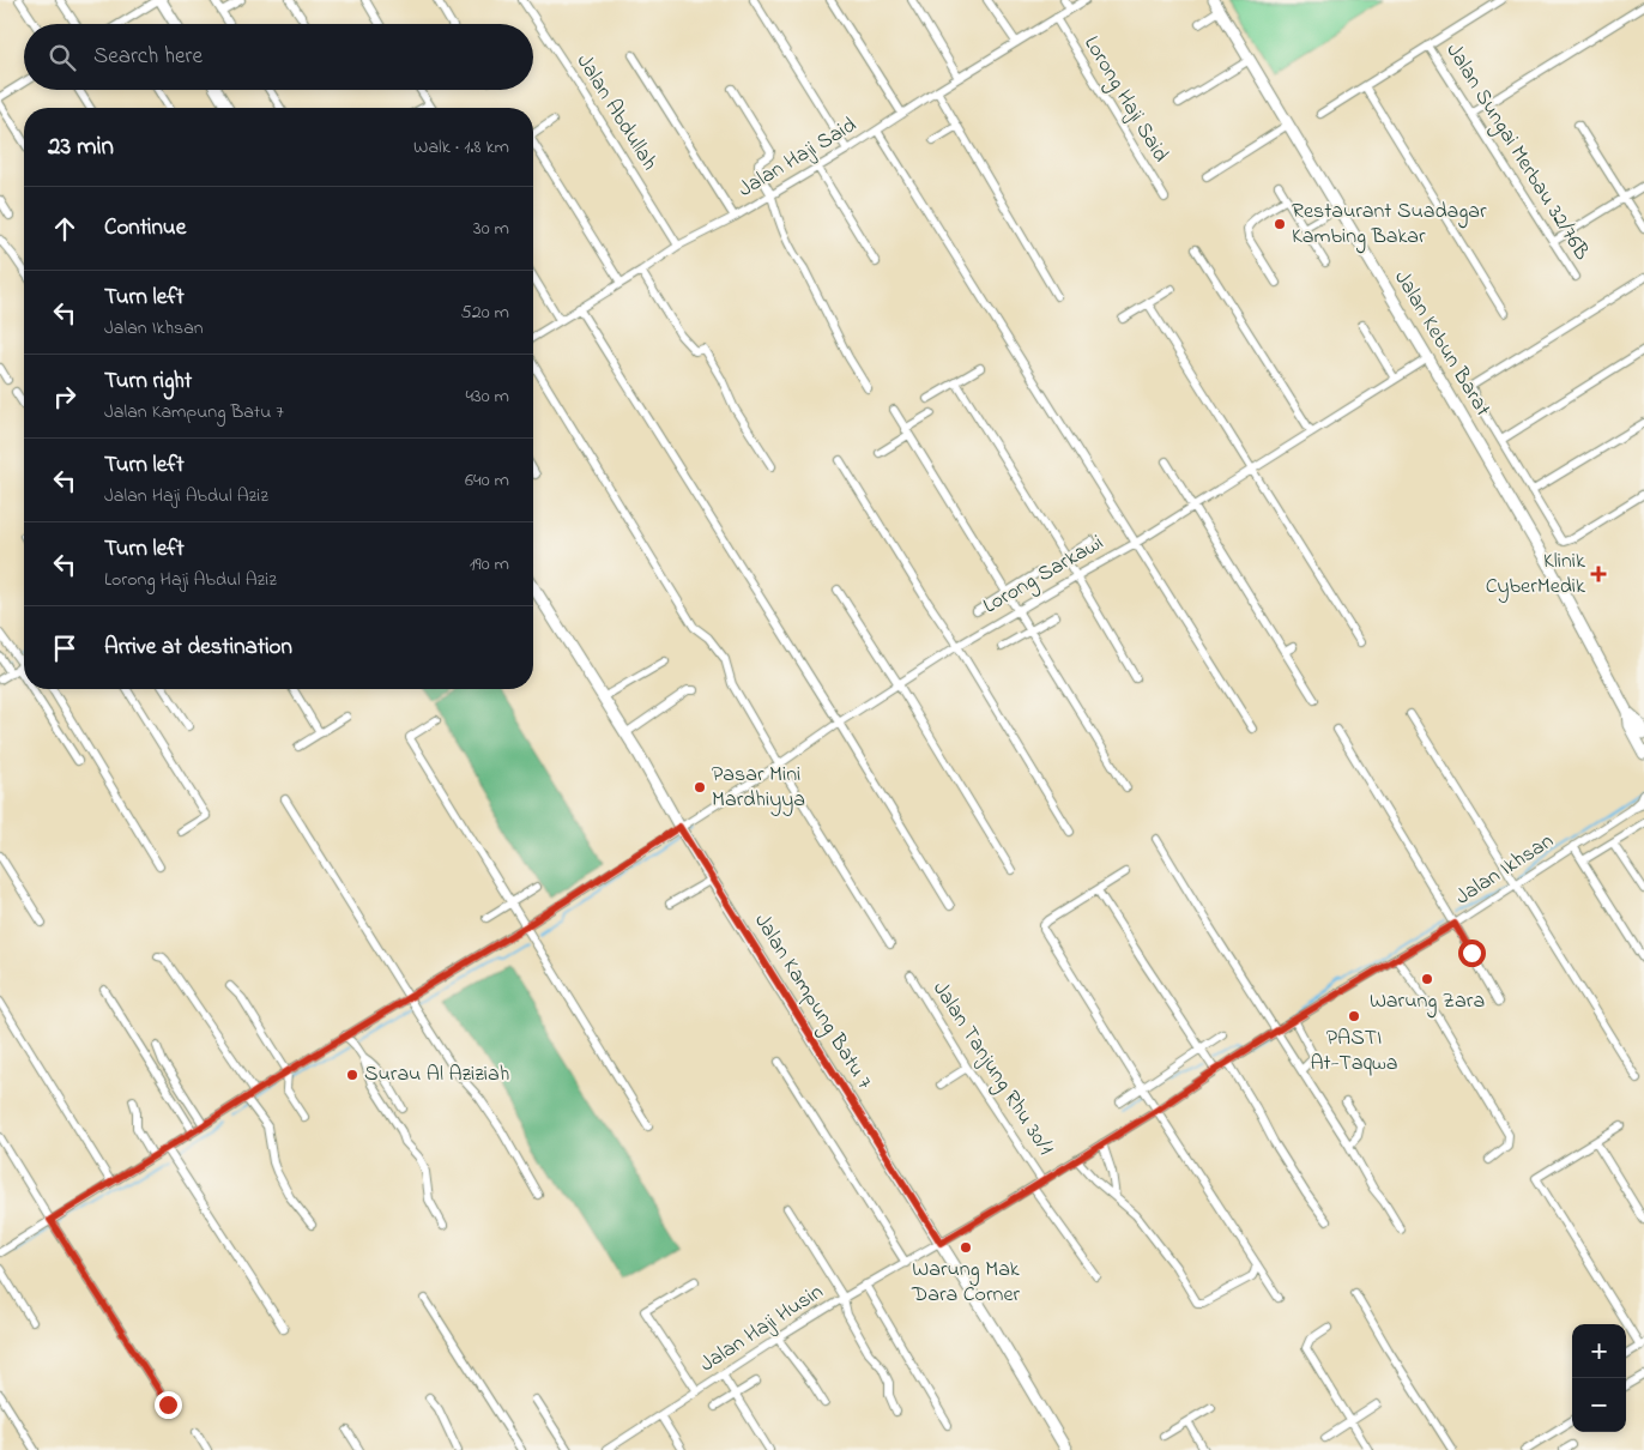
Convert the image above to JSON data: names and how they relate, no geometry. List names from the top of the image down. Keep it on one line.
{"streets":{"street":["Lorong Haji Said","Jalan Abdullah","Jalan Sungai Merbau 32/76B","Jalan Haji Said","Jalan Kebun Barat","Lorong Sarkawi","Jalan Ikhsan","Jalan Kampung Batu 7","Jalan Tanjung Rhu 30/1","Jalan Haji Husin"]},"crossings":[["Lorong Haji Said","Jalan Haji Said"],["Jalan Abdullah","Jalan Haji Said"],["Jalan Kebun Barat","Lorong Sarkawi"],["Lorong Sarkawi","Jalan Kampung Batu 7"],["Jalan Ikhsan","Jalan Kampung Batu 7"],["Jalan Ikhsan","Jalan Tanjung Rhu 30/1"],["Jalan Ikhsan","Jalan Haji Husin"],["Jalan Kampung Batu 7","Jalan Haji Husin"]],"places":{"other":["Restaurant Suadagar Kambing Bakar","Pasar Mini Mardhiyya","Warung Zara","PASTI At-Taqwa","Surau Al Aziziah","Warung Mak Dara Corner"],"health":["Klinik CyberMedik"]},"page":{"search":"Search here","heading":["23 min","Walk · 1.8 km"],"list":[["Continue","30 m"],["Turn left","Jalan Ikhsan","520 m"],["Turn right","Jalan Kampung Batu 7","430 m"],["Turn left","Jalan Haji Abdul Aziz","640 m"],["Turn left","Lorong Haji Abdul Aziz","190 m"],"Arrive at destination"],"map_buttons":["+","−"]}}
